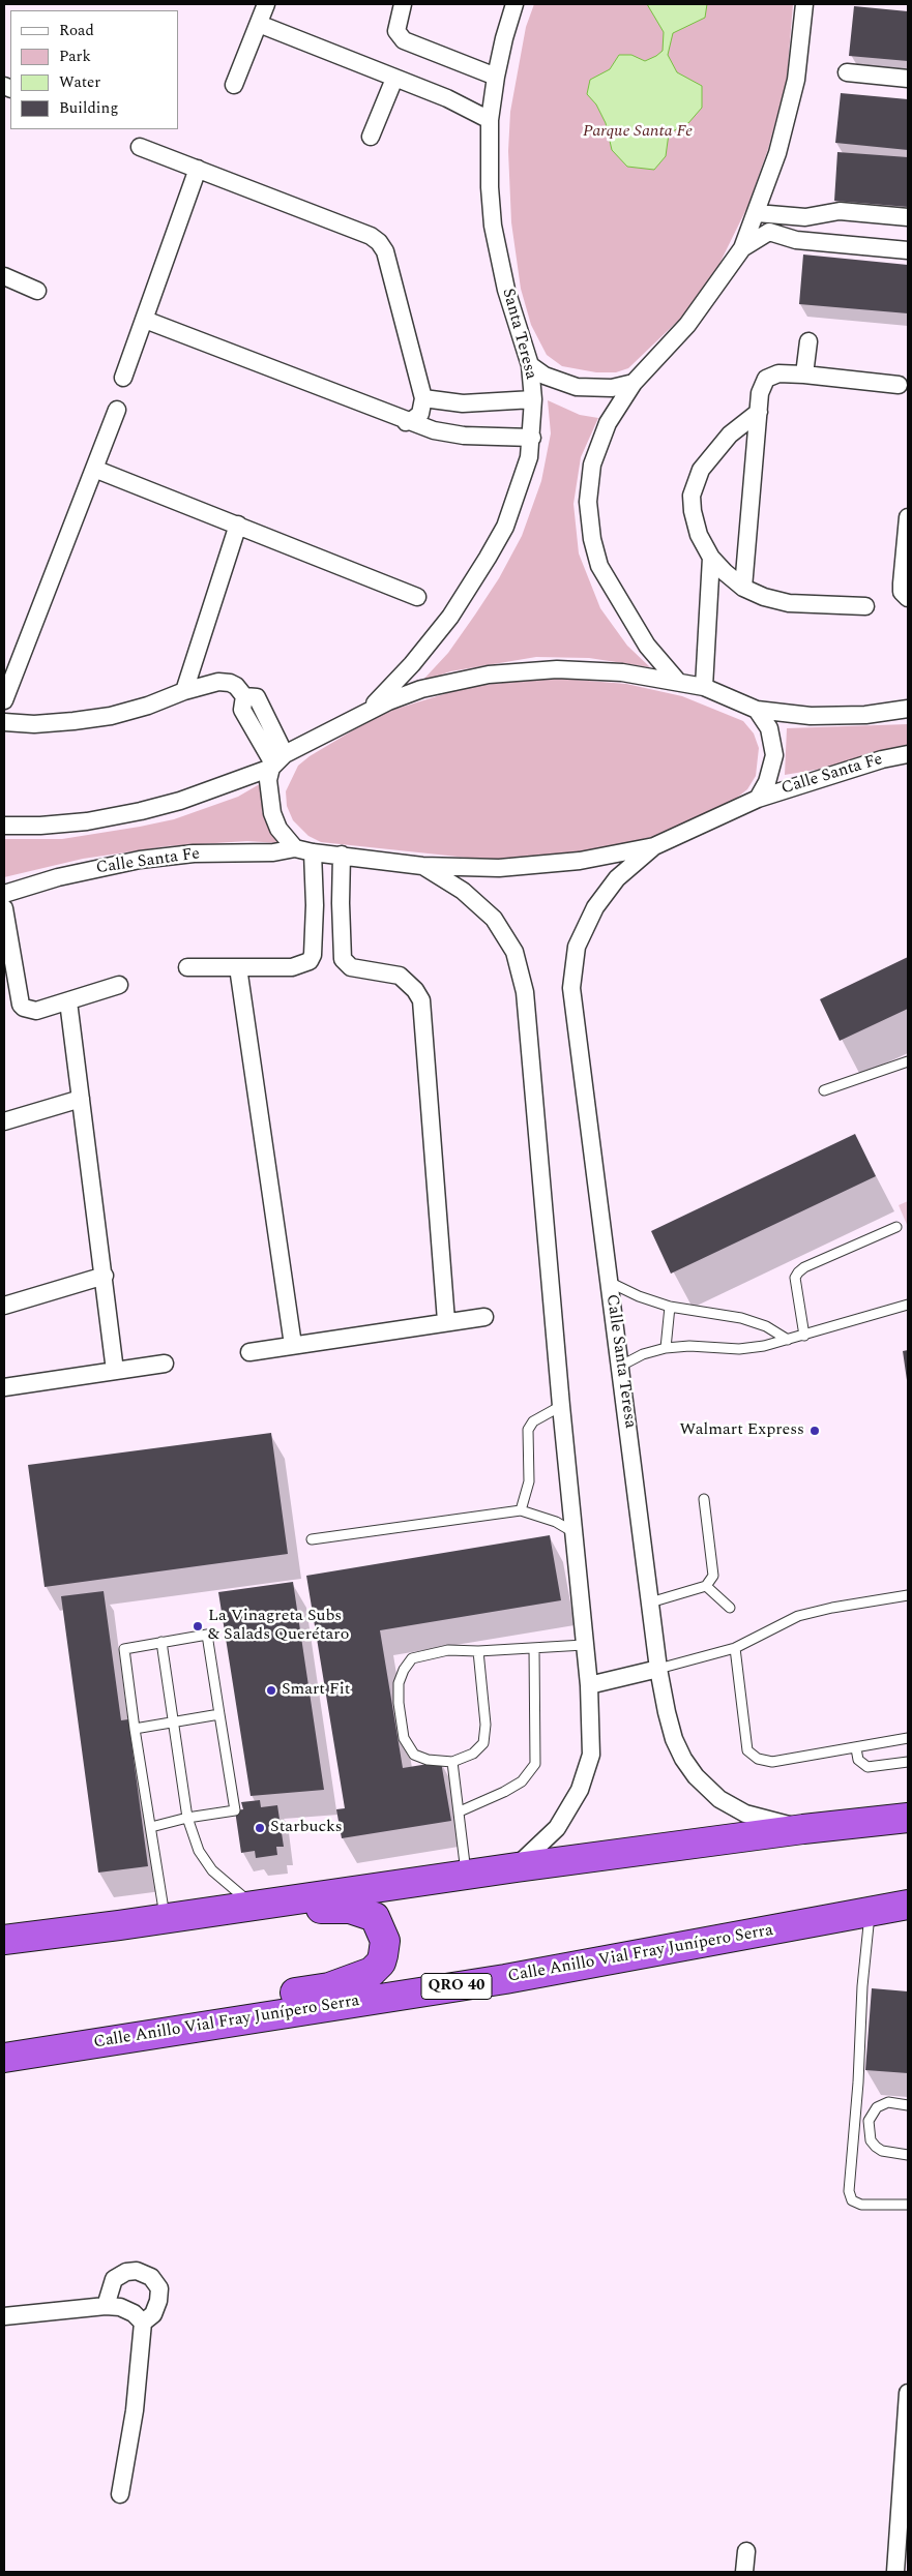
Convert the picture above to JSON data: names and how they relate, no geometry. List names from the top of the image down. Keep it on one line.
{"streets":{"highway":["Calle Anillo Vial Fray Junípero Serra","QRO 40"],"street":["Santa Teresa","Calle Santa Fe","Calle Santa Teresa"]},"crossings":[["Calle Santa Fe","Calle Santa Teresa"]],"parks":["Parque Santa Fe"],"places":["Walmart Express","La Vinagreta Subs & Salads Querétaro","Smart Fit","Starbucks"],"legend":["Road","Park","Water","Building"]}
